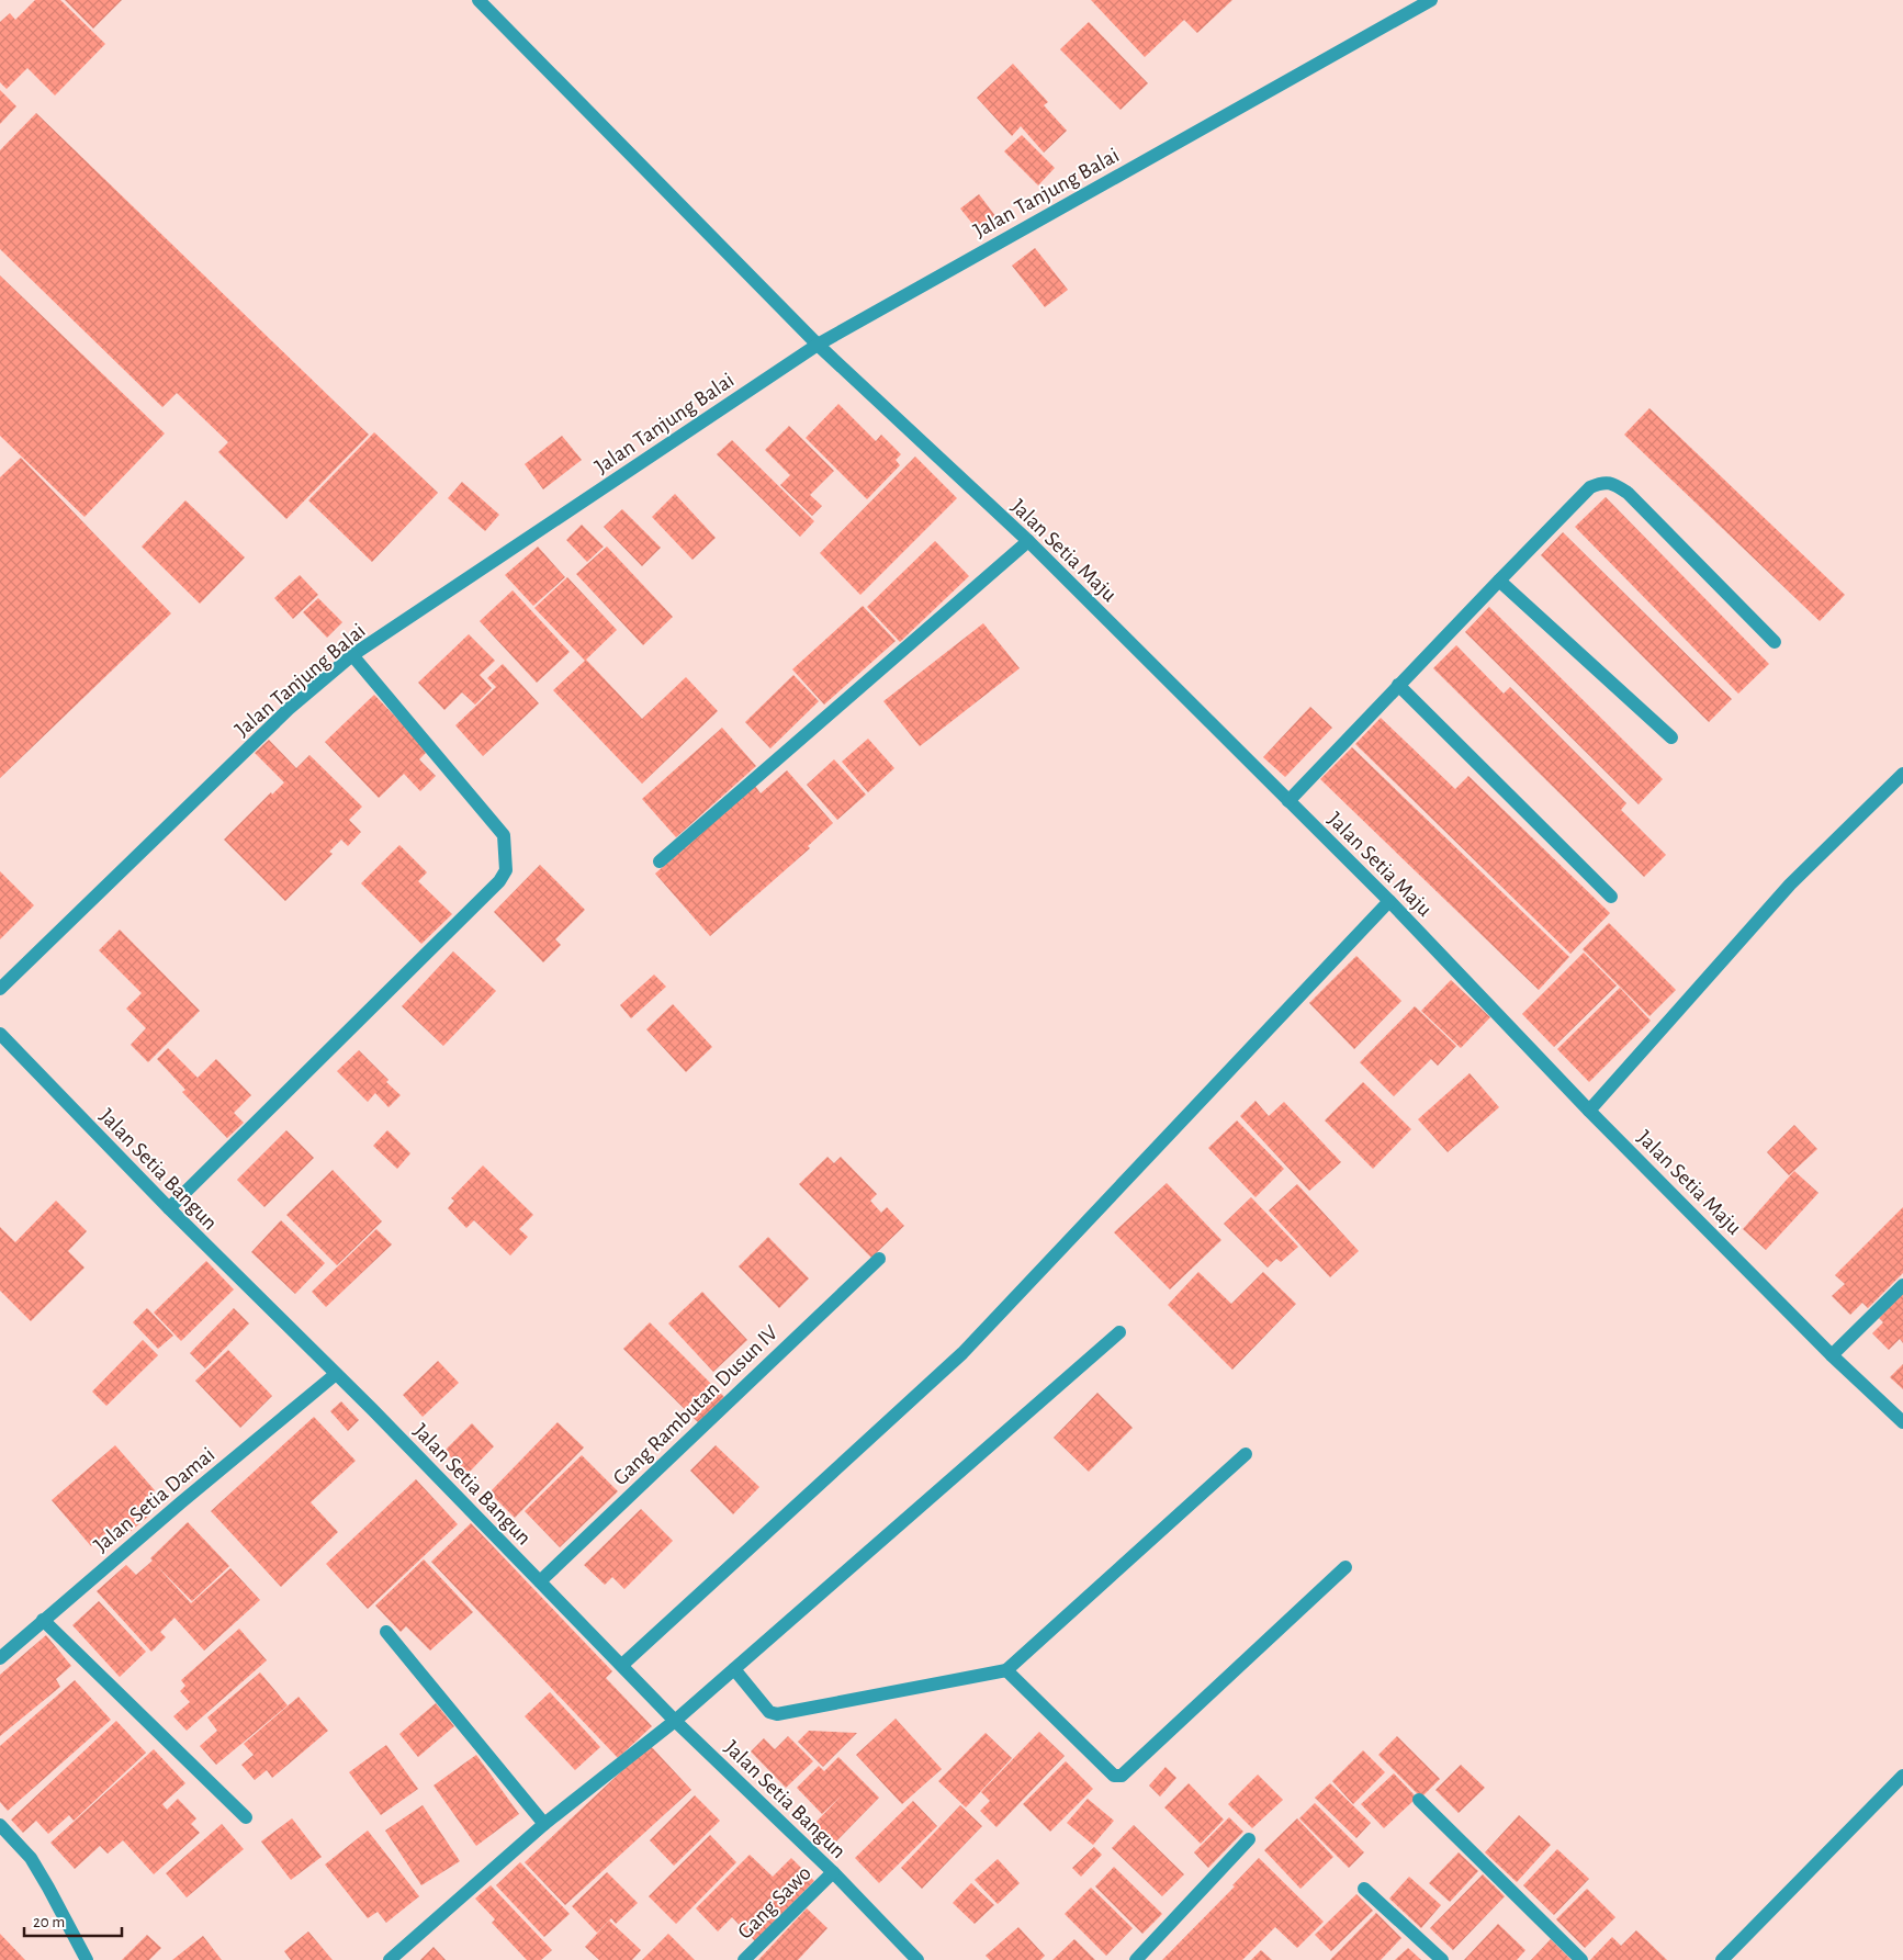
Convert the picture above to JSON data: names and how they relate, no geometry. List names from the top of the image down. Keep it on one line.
{"streets":{"street":["Jalan Tanjung Balai","Jalan Setia Maju","Jalan Setia Bangun","Gang Rambutan Dusun IV","Jalan Setia Damai","Gang Sawo"]},"crossings":[["Jalan Tanjung Balai","Jalan Setia Maju"],["Jalan Setia Bangun","Gang Rambutan Dusun IV"],["Jalan Setia Bangun","Jalan Setia Damai"],["Jalan Setia Bangun","Gang Sawo"]],"scale_bar":"20 m"}
